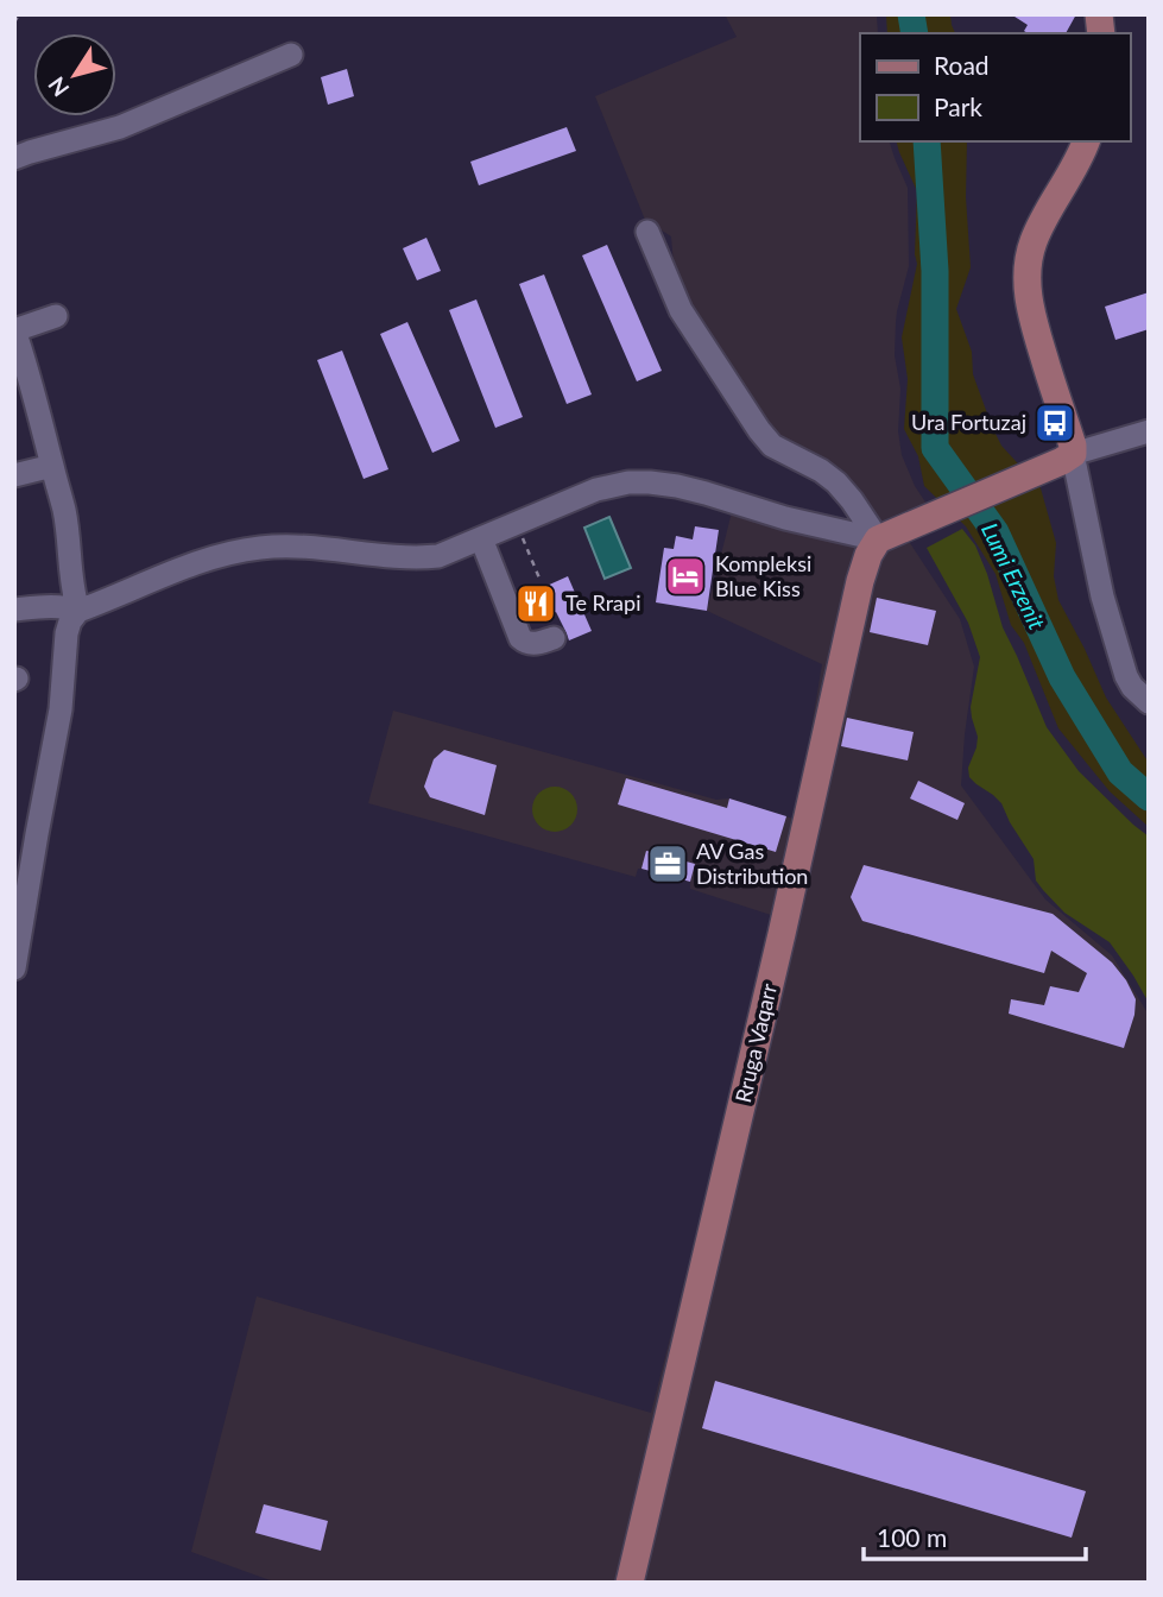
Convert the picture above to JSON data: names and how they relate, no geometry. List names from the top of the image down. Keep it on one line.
{"streets":{"main road":["Rruga Vaqarr"]},"water":["Lumi Erzenit"],"places":{"bus stop":["Ura Fortuzaj"],"hotel":["Kompleksi Blue Kiss"],"restaurant":["Te Rrapi"],"office":["AV Gas Distribution"]},"legend":["Road","Park"],"scale_bar":"100 m","north":"bottom left"}
